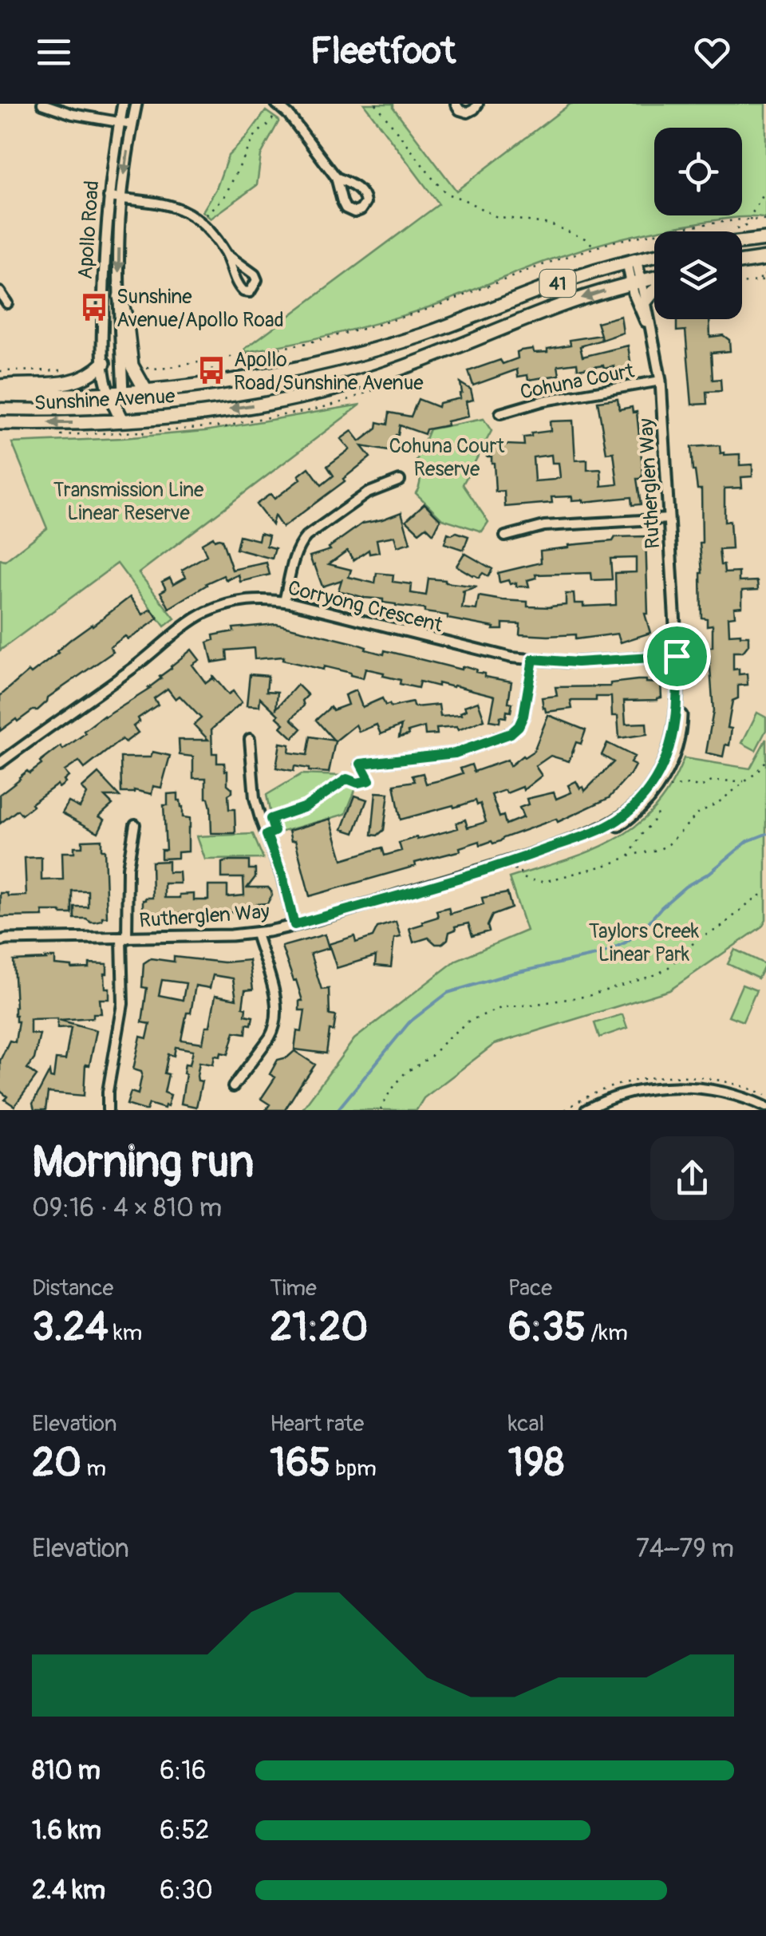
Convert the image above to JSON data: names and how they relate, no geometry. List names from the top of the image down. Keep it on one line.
{"streets":{"main road":["Apollo Road","41","Sunshine Avenue"],"street":["Cohuna Court","Rutherglen Way","Corryong Crescent"]},"crossings":[["Apollo Road","Sunshine Avenue"],["Cohuna Court","Rutherglen Way"],["Sunshine Avenue","Rutherglen Way"],["Rutherglen Way","Corryong Crescent"]],"parks":["Cohuna Court Reserve","Transmission Line Linear Reserve","Taylors Creek Linear Park"],"places":{"bus stop":["Sunshine Avenue/Apollo Road","Apollo Road/Sunshine Avenue"]},"page":{"header":"Fleetfoot","heading":["Morning run","09:16 · 4 × 810 m"],"stats":[["Distance","3.24 km"],["Time","21:20"],["Pace","6:35 /km"],["Elevation","20 m"],["Heart rate","165 bpm"],["kcal","198"]],"chart":["Elevation","74–79 m"],"list":[{"name":"810 m","note":"6:16"},{"name":"1.6 km","note":"6:52"},{"name":"2.4 km","note":"6:30"}]}}
